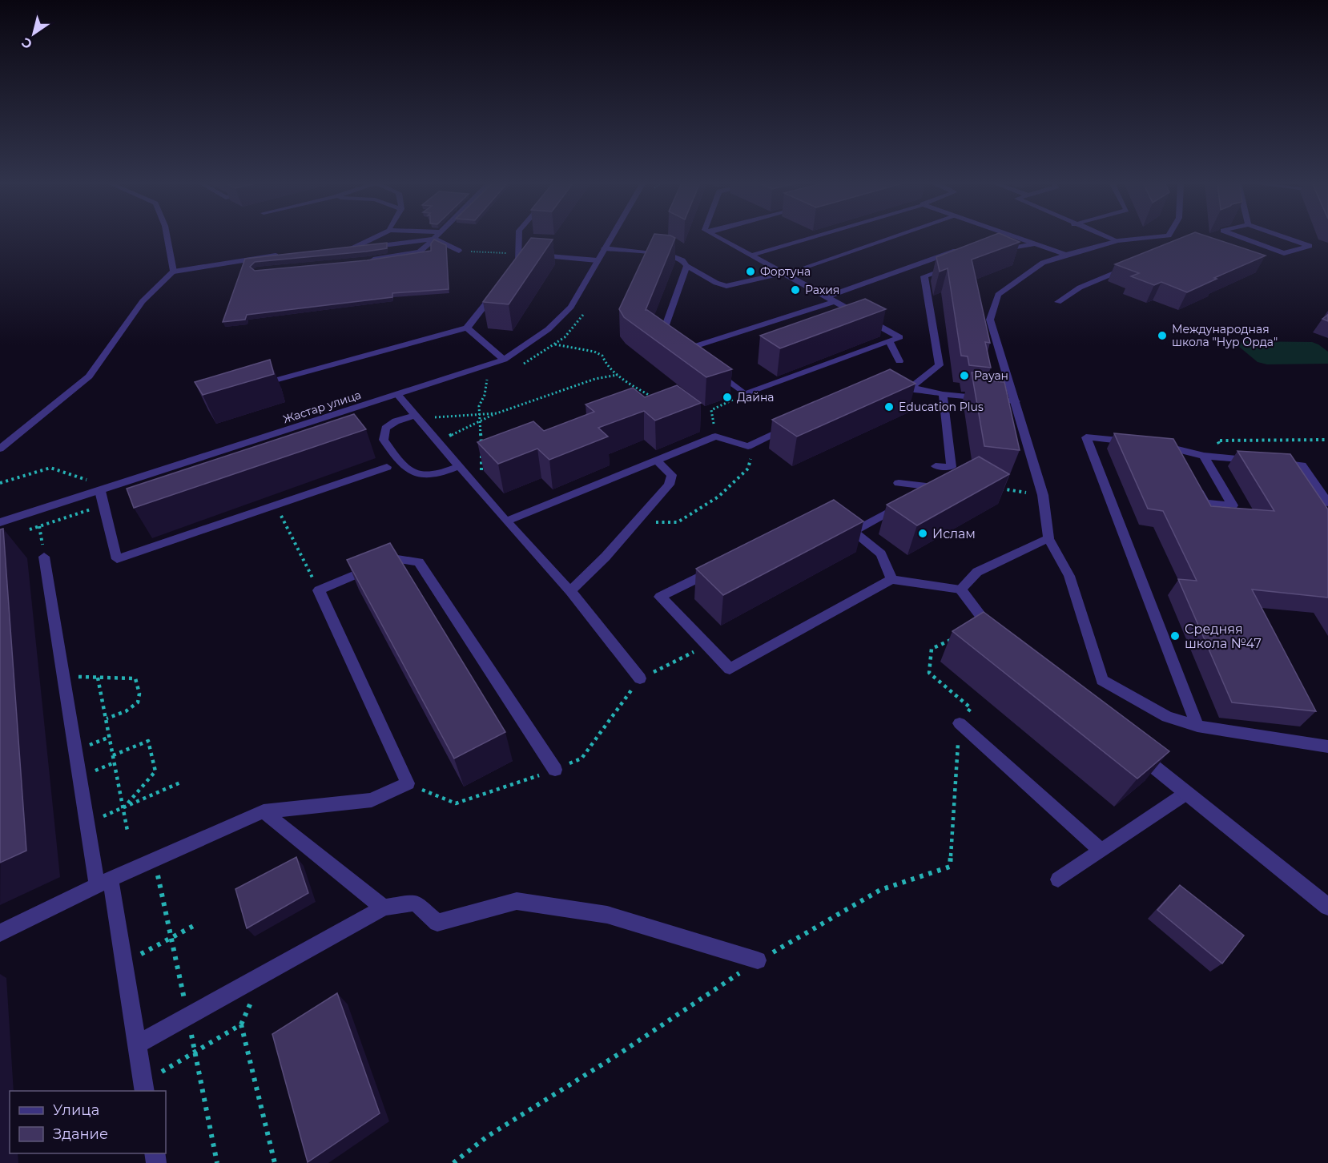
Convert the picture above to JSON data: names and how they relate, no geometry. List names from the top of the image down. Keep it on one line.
{"streets":{"street":["Жастар улица"]},"places":["Фортуна","Рахия","Международная школа \"Нур Орда\"","Рауан","Дайна","Education Plus","Ислам","Средняя школа №47"],"legend":["Улица","Здание"],"north":"bottom left"}
